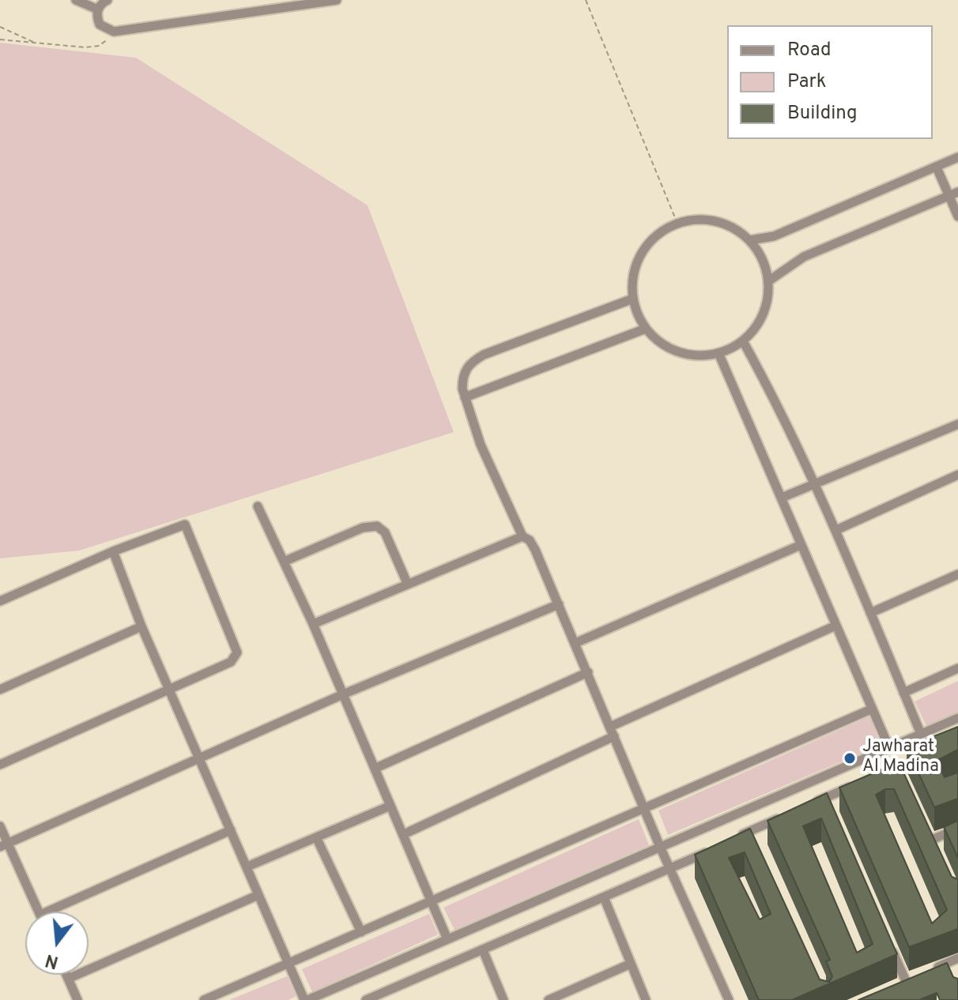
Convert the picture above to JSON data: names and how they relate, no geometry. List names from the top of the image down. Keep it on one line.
{"places":["Jawharat Al Madina"],"legend":["Road","Park","Building"],"north":"bottom"}
